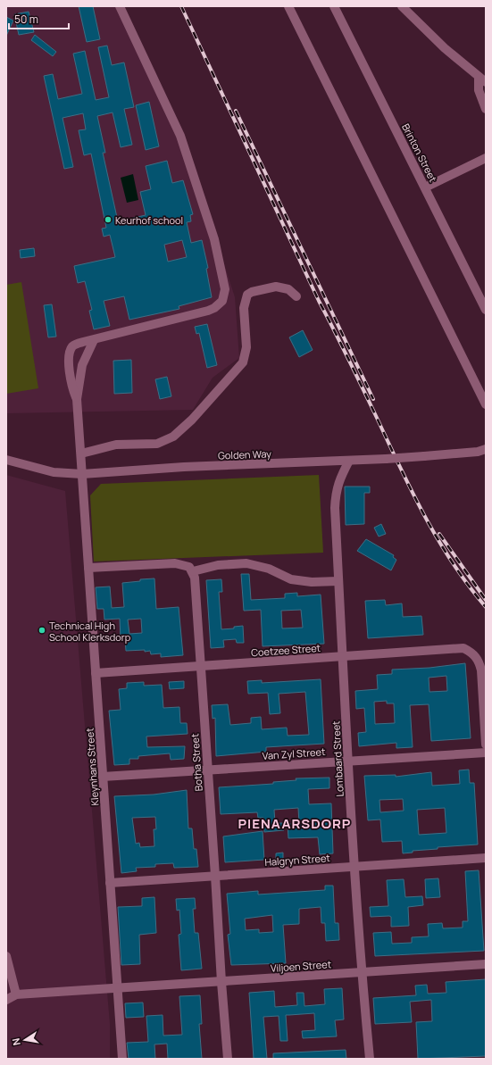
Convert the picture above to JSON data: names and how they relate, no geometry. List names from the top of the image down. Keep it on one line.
{"streets":{"street":["Brinton Street","Golden Way","Coetzee Street","Van Zyl Street","Lombaard Street","Botha Street","Kleynhans Street","Halgryn Street","Viljoen Street"]},"crossings":[["Golden Way","Lombaard Street"],["Golden Way","Kleynhans Street"],["Coetzee Street","Lombaard Street"],["Coetzee Street","Botha Street"],["Coetzee Street","Kleynhans Street"],["Van Zyl Street","Lombaard Street"],["Van Zyl Street","Botha Street"],["Van Zyl Street","Kleynhans Street"],["Lombaard Street","Halgryn Street"],["Lombaard Street","Viljoen Street"],["Botha Street","Halgryn Street"],["Botha Street","Viljoen Street"],["Kleynhans Street","Halgryn Street"],["Kleynhans Street","Viljoen Street"]],"districts":["PIENAARSDORP"],"places":["Keurhof school","Technical High School Klerksdorp"],"scale_bar":"50 m","north":"left"}
